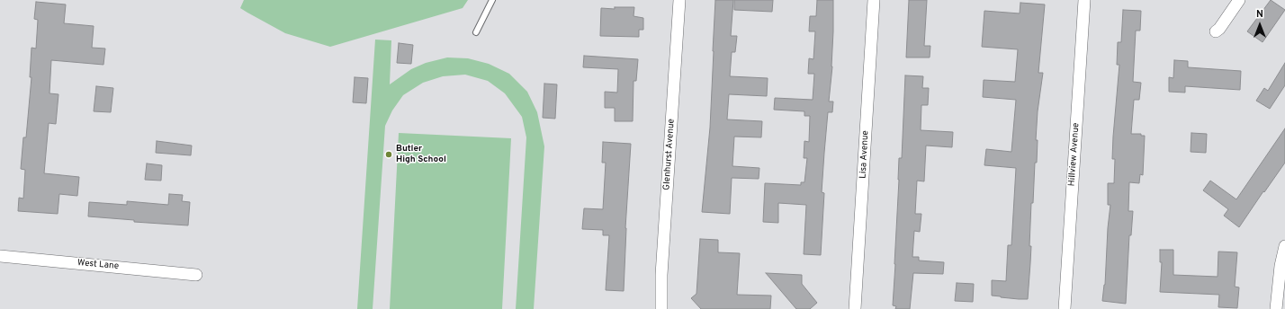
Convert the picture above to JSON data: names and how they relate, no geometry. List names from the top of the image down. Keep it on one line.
{"streets":{"street":["Glenhurst Avenue","Lisa Avenue","Hillview Avenue","West Lane"]},"places":["Butler High School"],"north":"top"}
